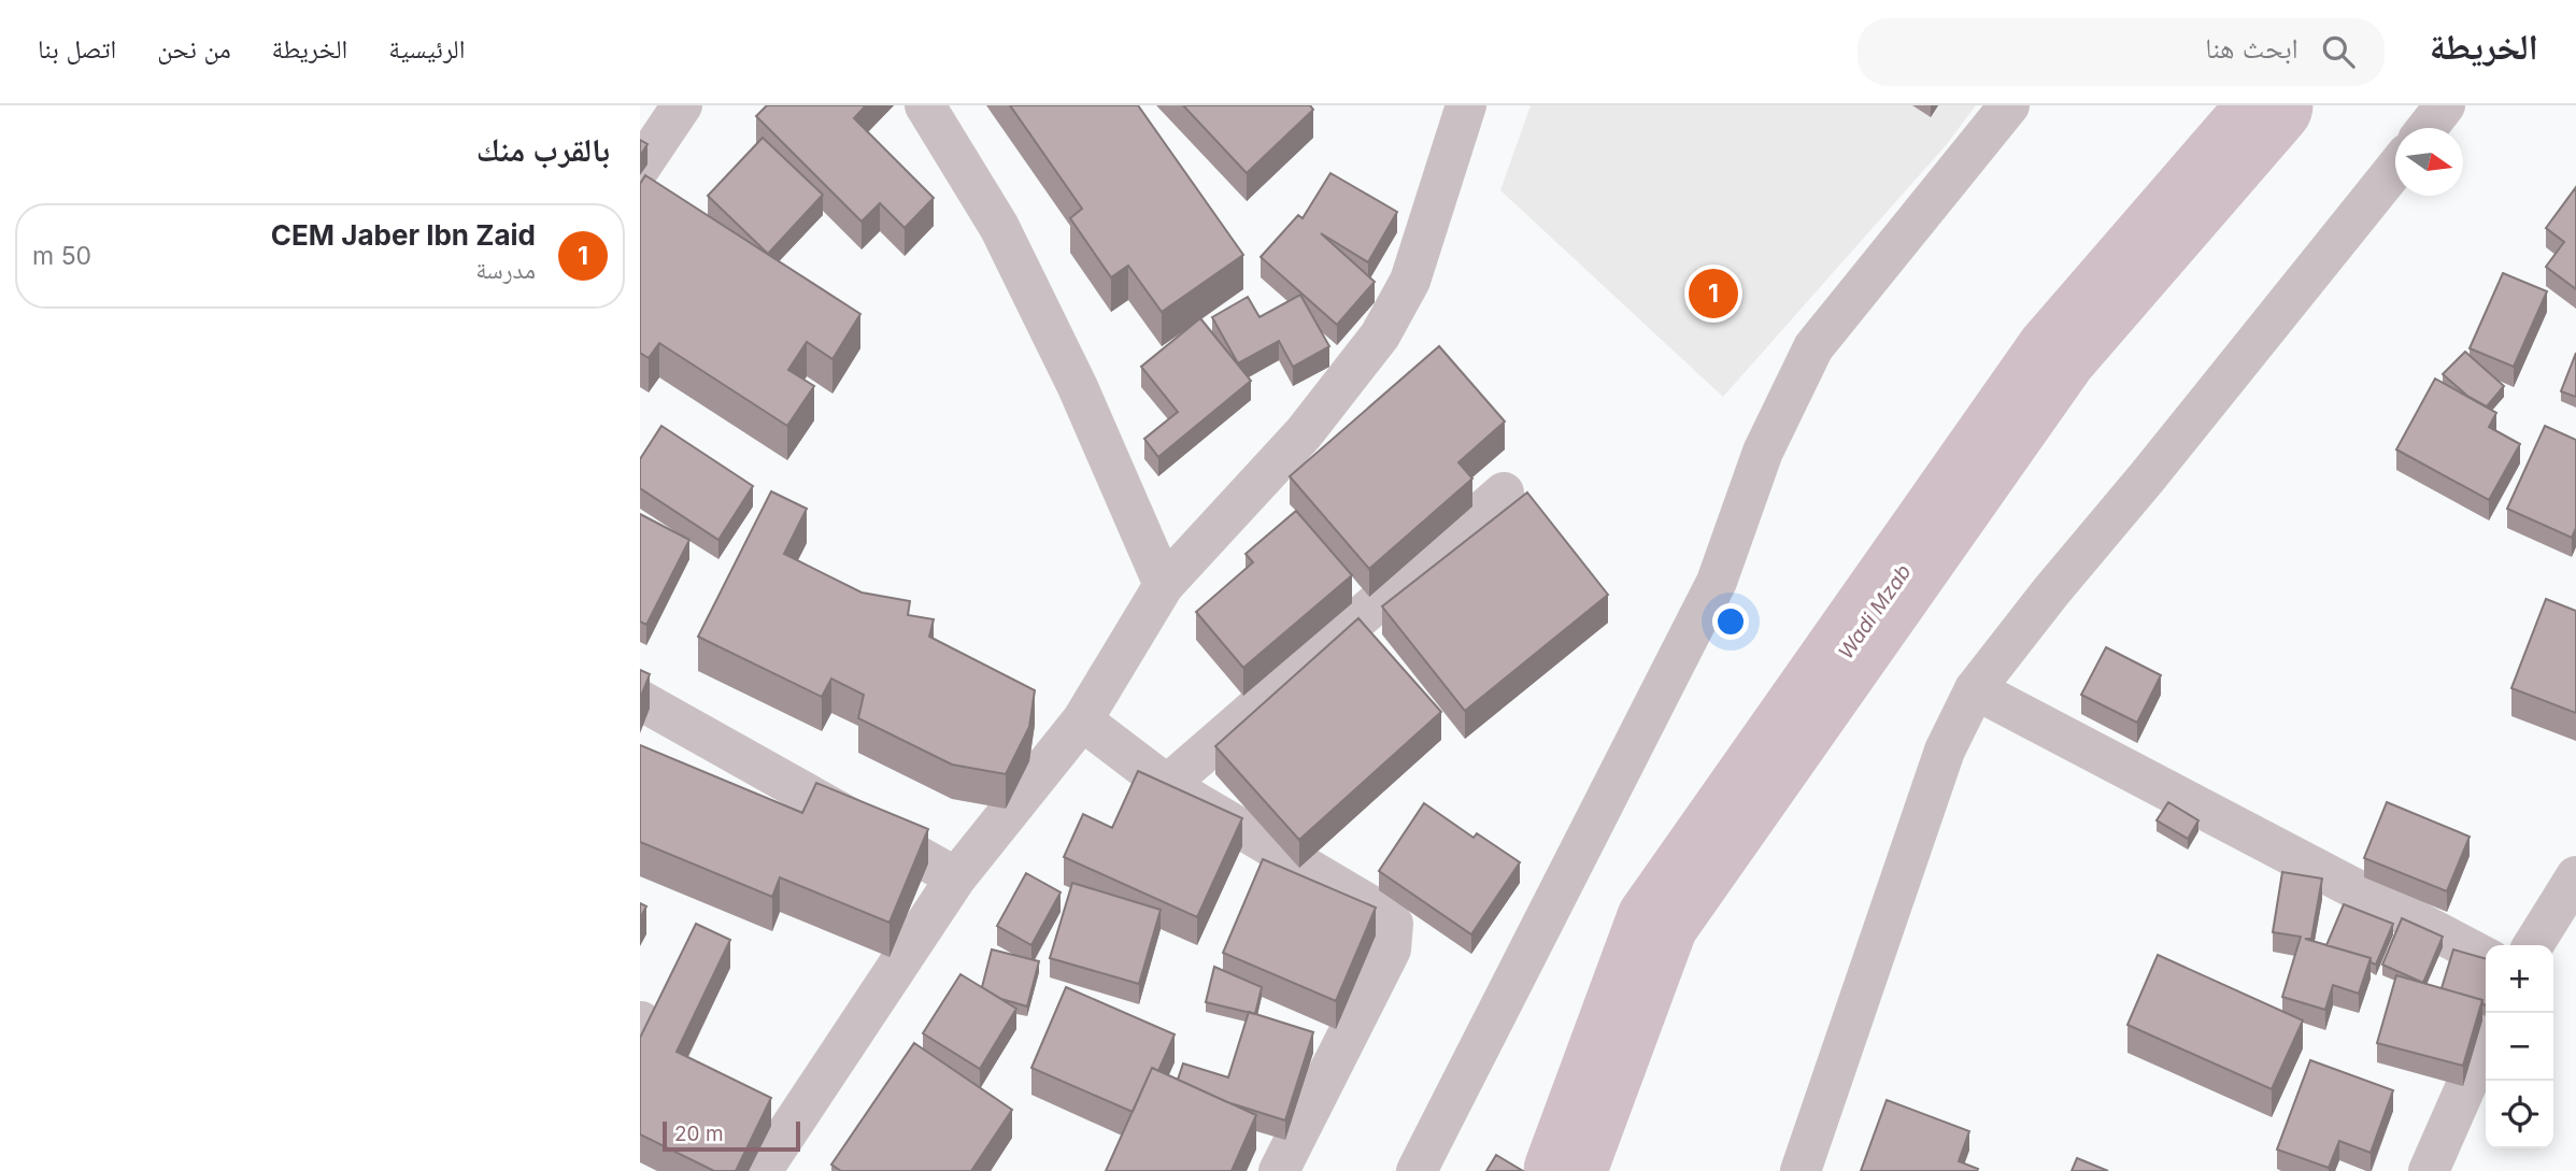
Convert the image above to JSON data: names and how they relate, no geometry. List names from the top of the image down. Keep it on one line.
{"water":["Wadi Mzab"],"scale_bar":"20 m","north":"right","page":{"header":"الخريطة","search":"ابحث هنا","nav":["الرئيسية","الخريطة","من نحن","اتصل بنا"],"heading":"بالقرب منك","list":[{"mark":"1","name":"CEM Jaber Ibn Zaid","note":"مدرسة","value":"50 m"}],"pins":"1","map_buttons":["+","−"],"scale":"20 m"}}
